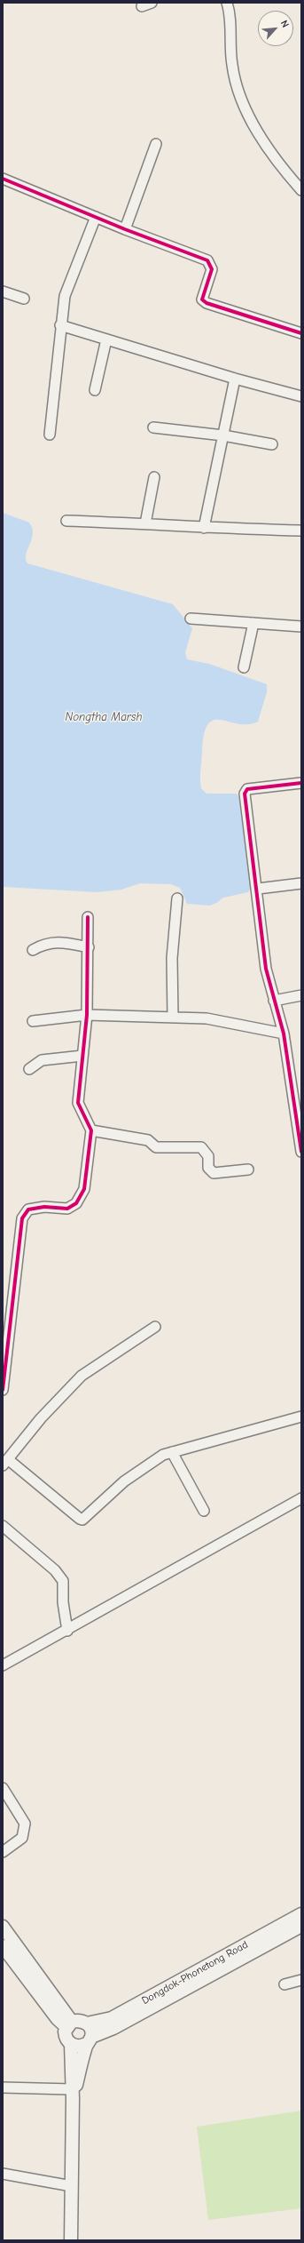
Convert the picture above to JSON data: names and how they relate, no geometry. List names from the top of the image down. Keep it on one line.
{"streets":{"main road":["Dongdok-Phonetong Road"]},"water":["Nongtha Marsh"],"north":"top right"}
